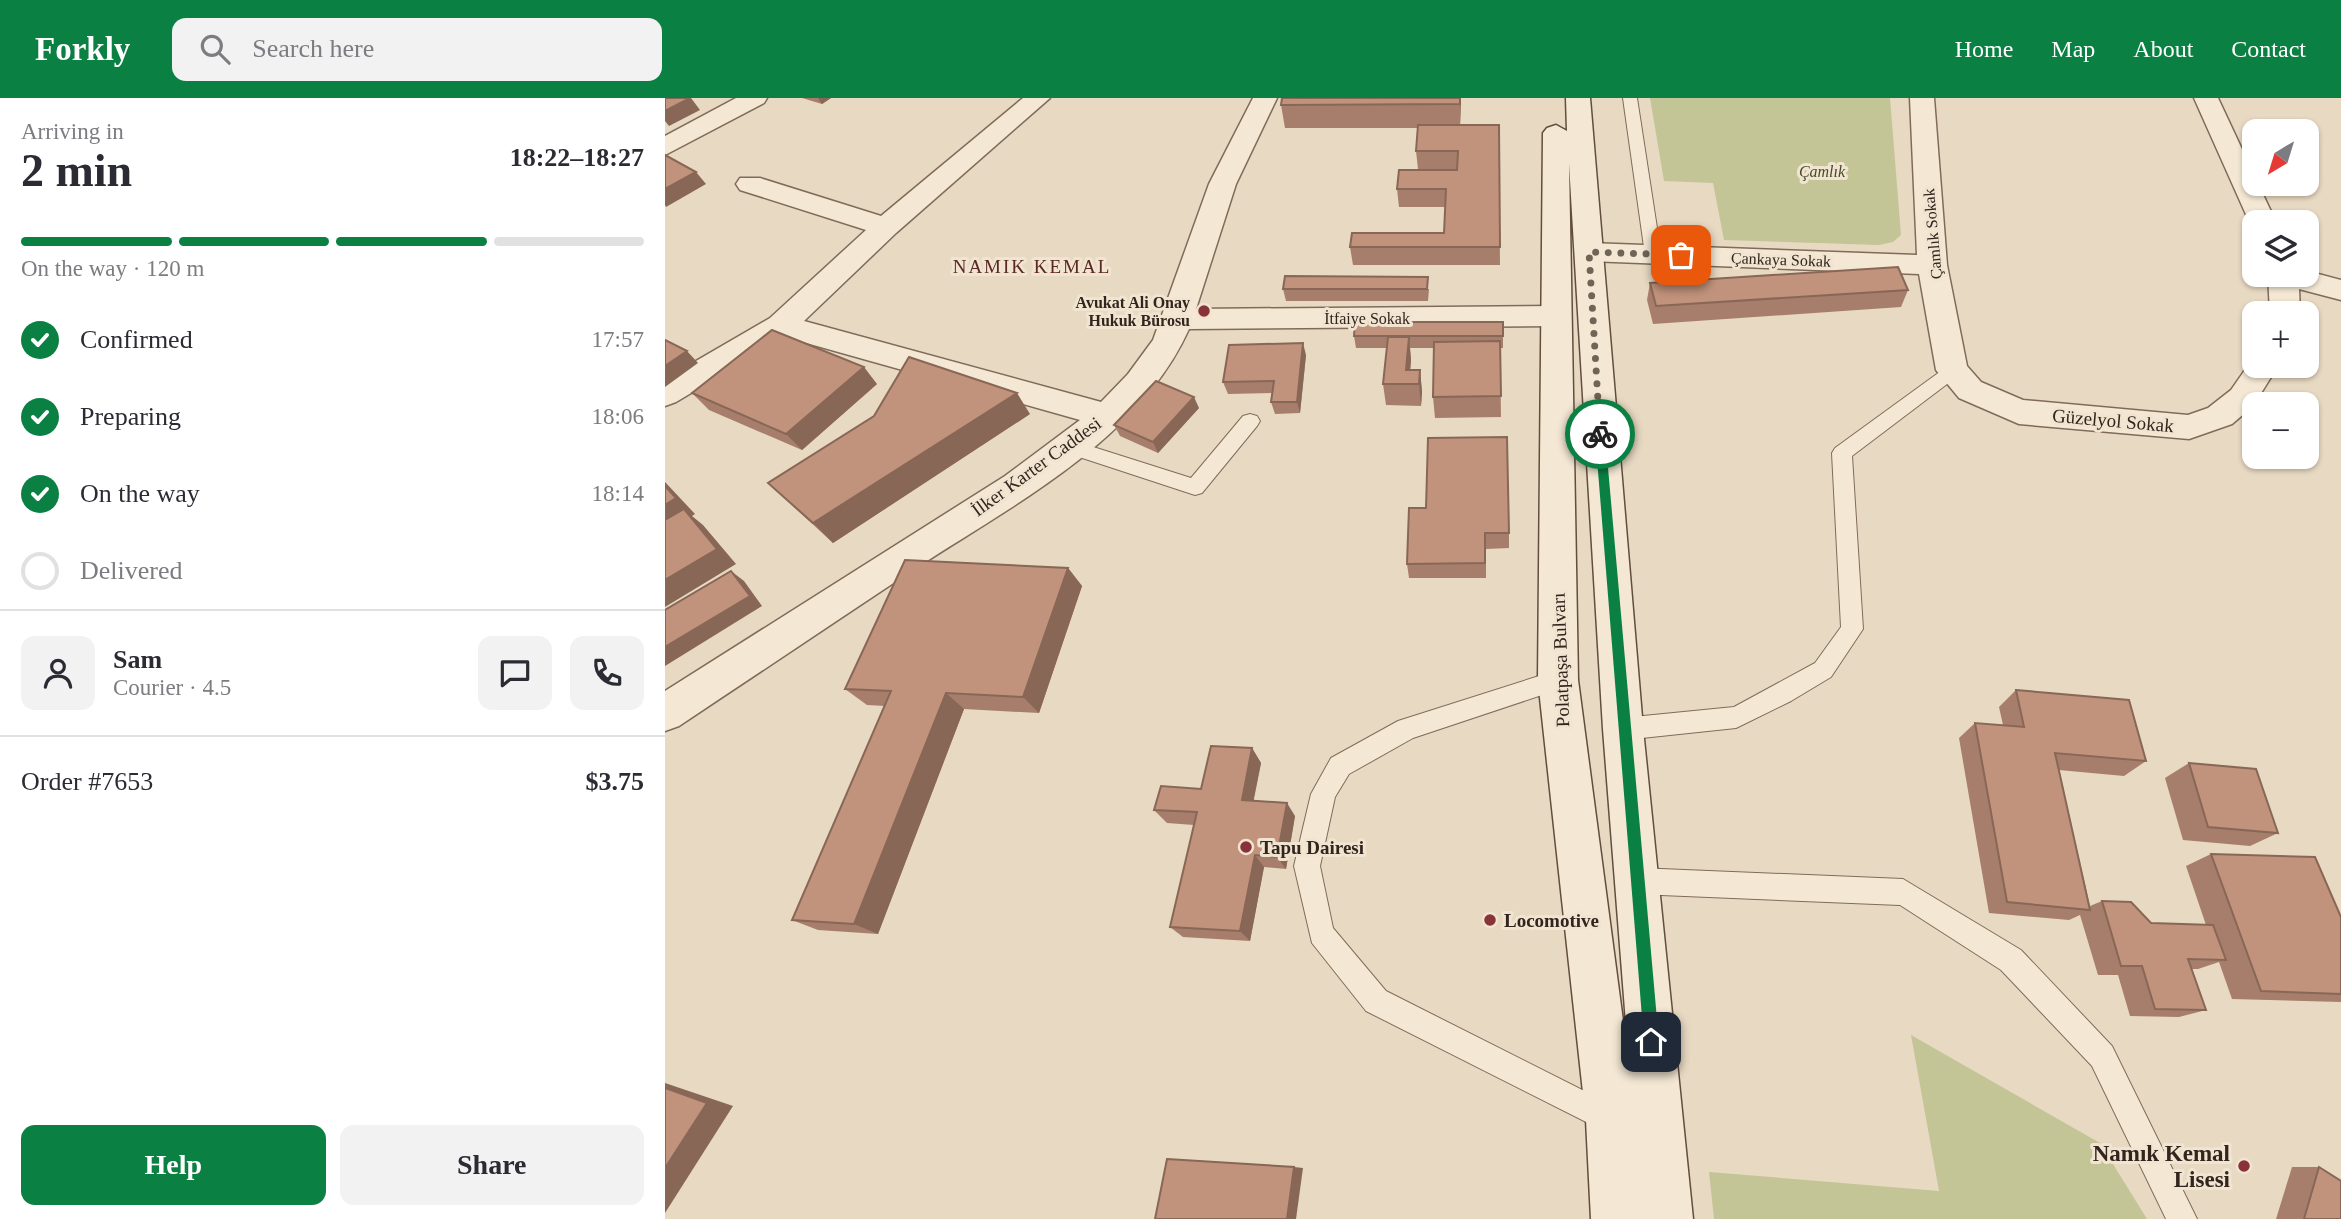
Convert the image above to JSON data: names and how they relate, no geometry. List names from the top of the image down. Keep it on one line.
{"streets":{"street":["Çamlık Sokak","Çankaya Sokak","İtfaiye Sokak","Güzelyol Sokak","İlker Karter Caddesi","Polatpaşa Bulvarı"]},"crossings":[["Çamlık Sokak","Çankaya Sokak"],["Çamlık Sokak","Güzelyol Sokak"],["Çankaya Sokak","Polatpaşa Bulvarı"],["İtfaiye Sokak","İlker Karter Caddesi"],["İtfaiye Sokak","Polatpaşa Bulvarı"]],"districts":["NAMIK KEMAL"],"parks":["Çamlık"],"places":["Avukat Ali Onay Hukuk Bürosu","Tapu Dairesi","Locomotive","Namık Kemal Lisesi"],"north":"bottom left","page":{"header":"Forkly","search":"Search here","nav":["Home","Map","About","Contact"],"heading":["2 min","Arriving in","18:22–18:27"],"panel":["Sam","Courier · 4.5","Order #7653","$3.75"],"map_buttons":["+","−"],"bar":"On the way · 120 m","list":[["Confirmed","17:57"],["Preparing","18:06"],["On the way","18:14"],"Delivered"],"buttons":["Help","Share"]}}
